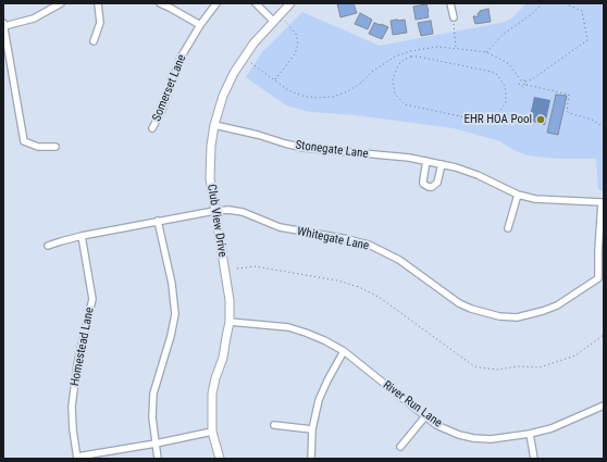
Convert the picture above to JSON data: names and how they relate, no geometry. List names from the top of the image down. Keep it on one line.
{"streets":{"street":["Somerset Lane","Stonegate Lane","Club View Drive","Whitegate Lane","Homestead Lane","River Run Lane"]},"crossings":[["Stonegate Lane","Club View Drive"],["Stonegate Lane","Whitegate Lane"],["Club View Drive","Whitegate Lane"],["Club View Drive","River Run Lane"],["Whitegate Lane","Homestead Lane"]],"places":["EHR HOA Pool"]}
